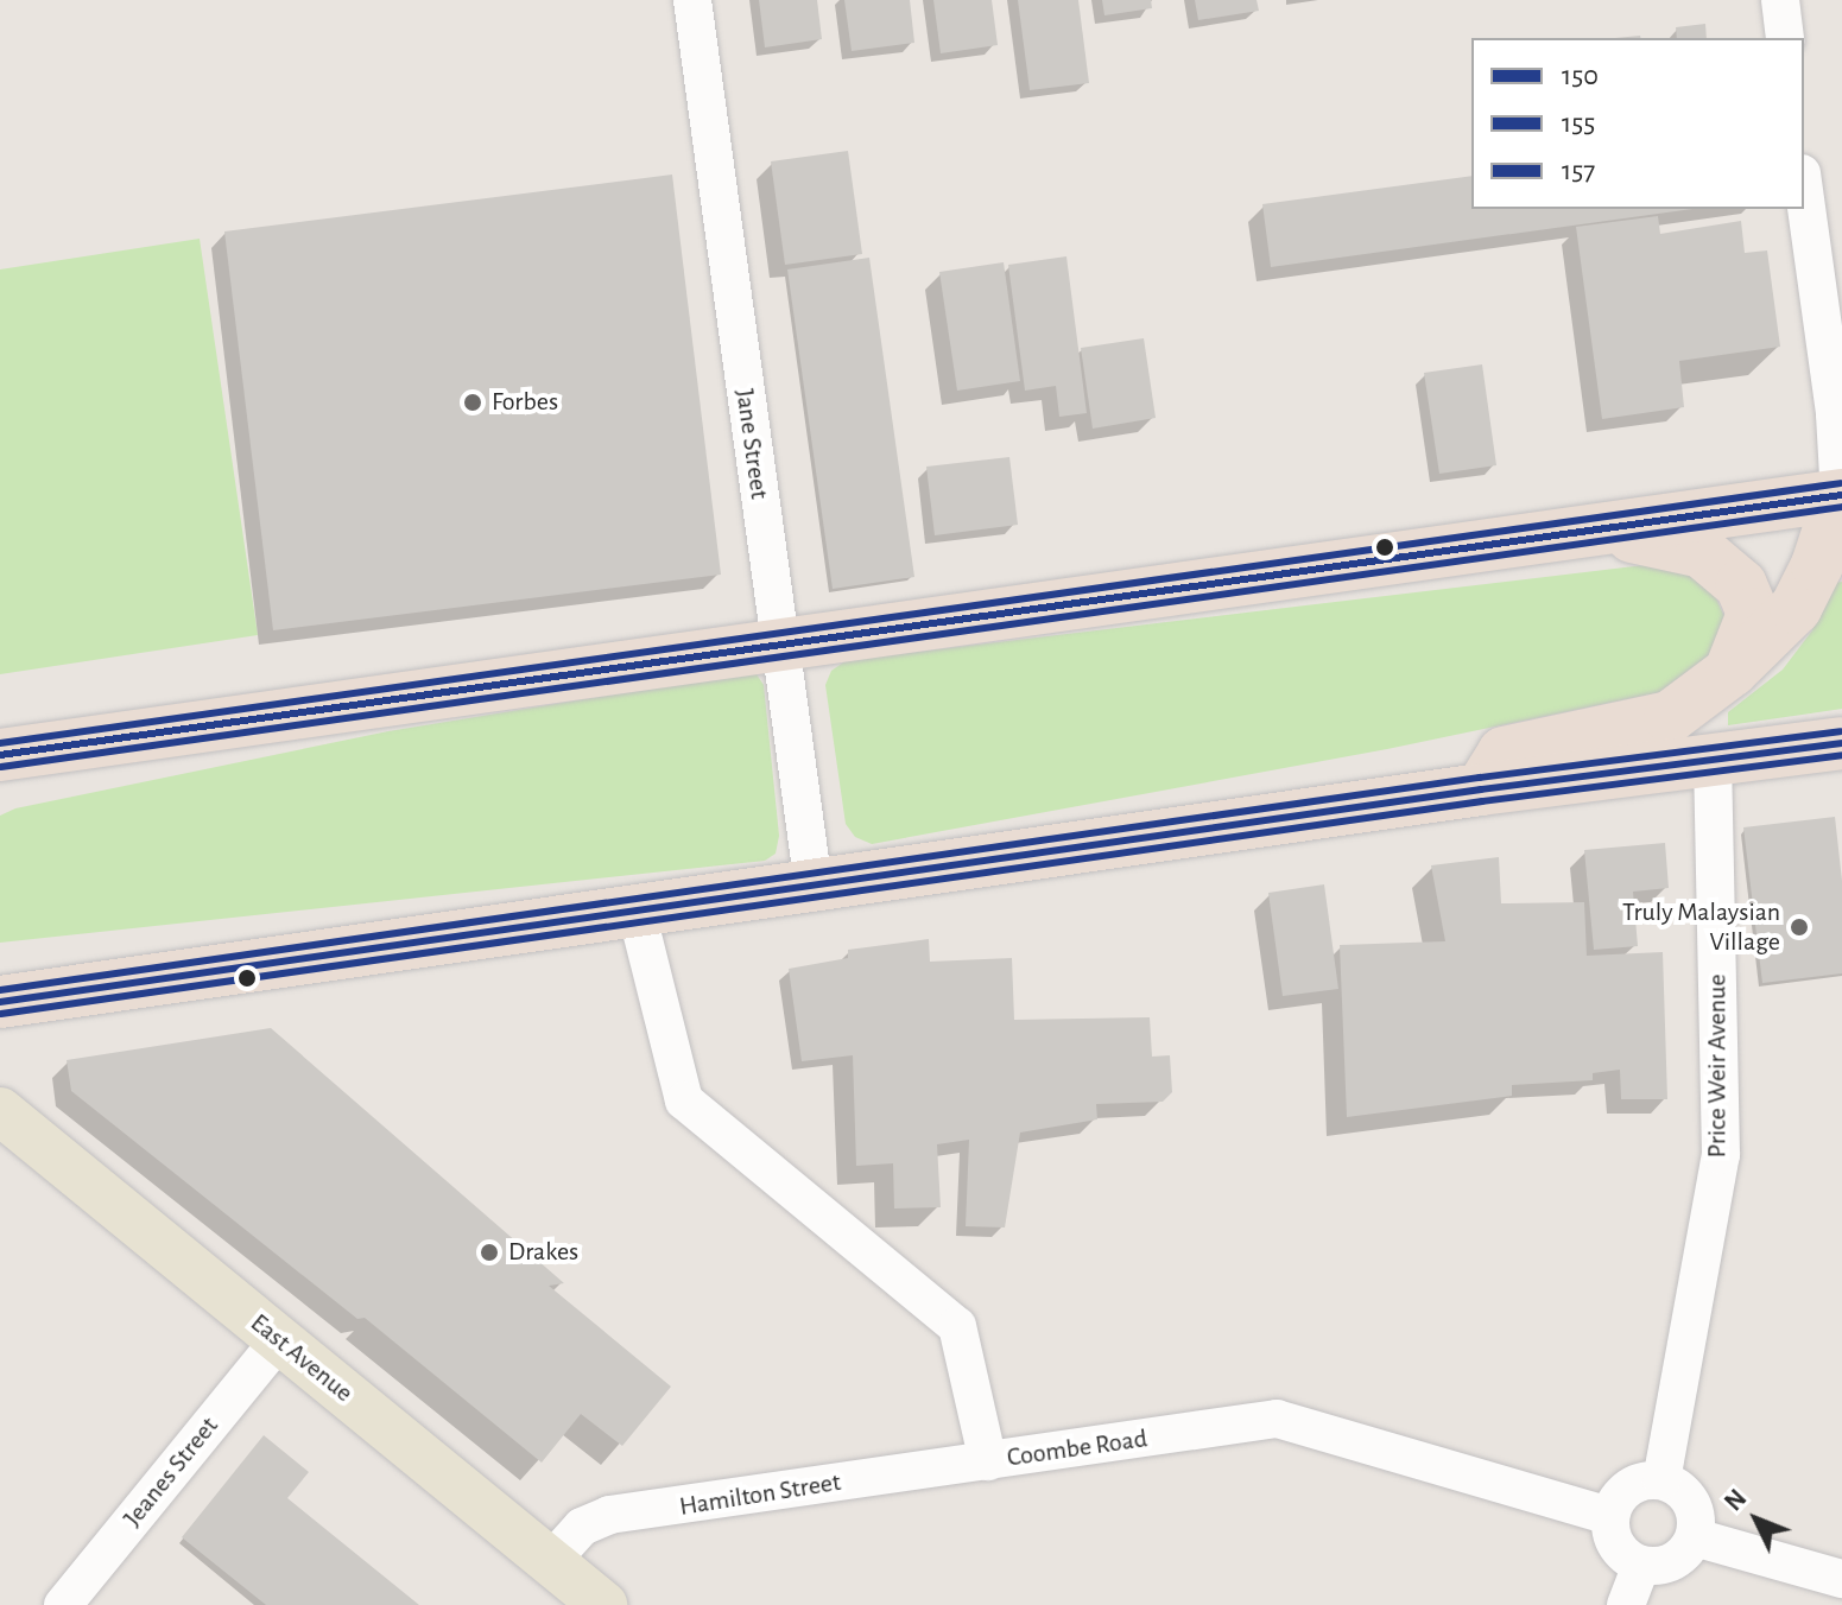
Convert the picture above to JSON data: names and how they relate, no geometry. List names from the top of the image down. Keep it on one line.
{"streets":{"main road":["East Avenue"],"street":["Jane Street","Price Weir Avenue","Coombe Road","Jeanes Street","Hamilton Street"]},"crossings":[["Price Weir Avenue","Coombe Road"],["East Avenue","Jeanes Street"],["East Avenue","Hamilton Street"],["Coombe Road","Hamilton Street"]],"places":["Forbes","Truly Malaysian Village","Drakes"],"lines":["transit line 157","transit line 150","transit line 155"],"legend":["150","155","157"],"north":"top left"}
